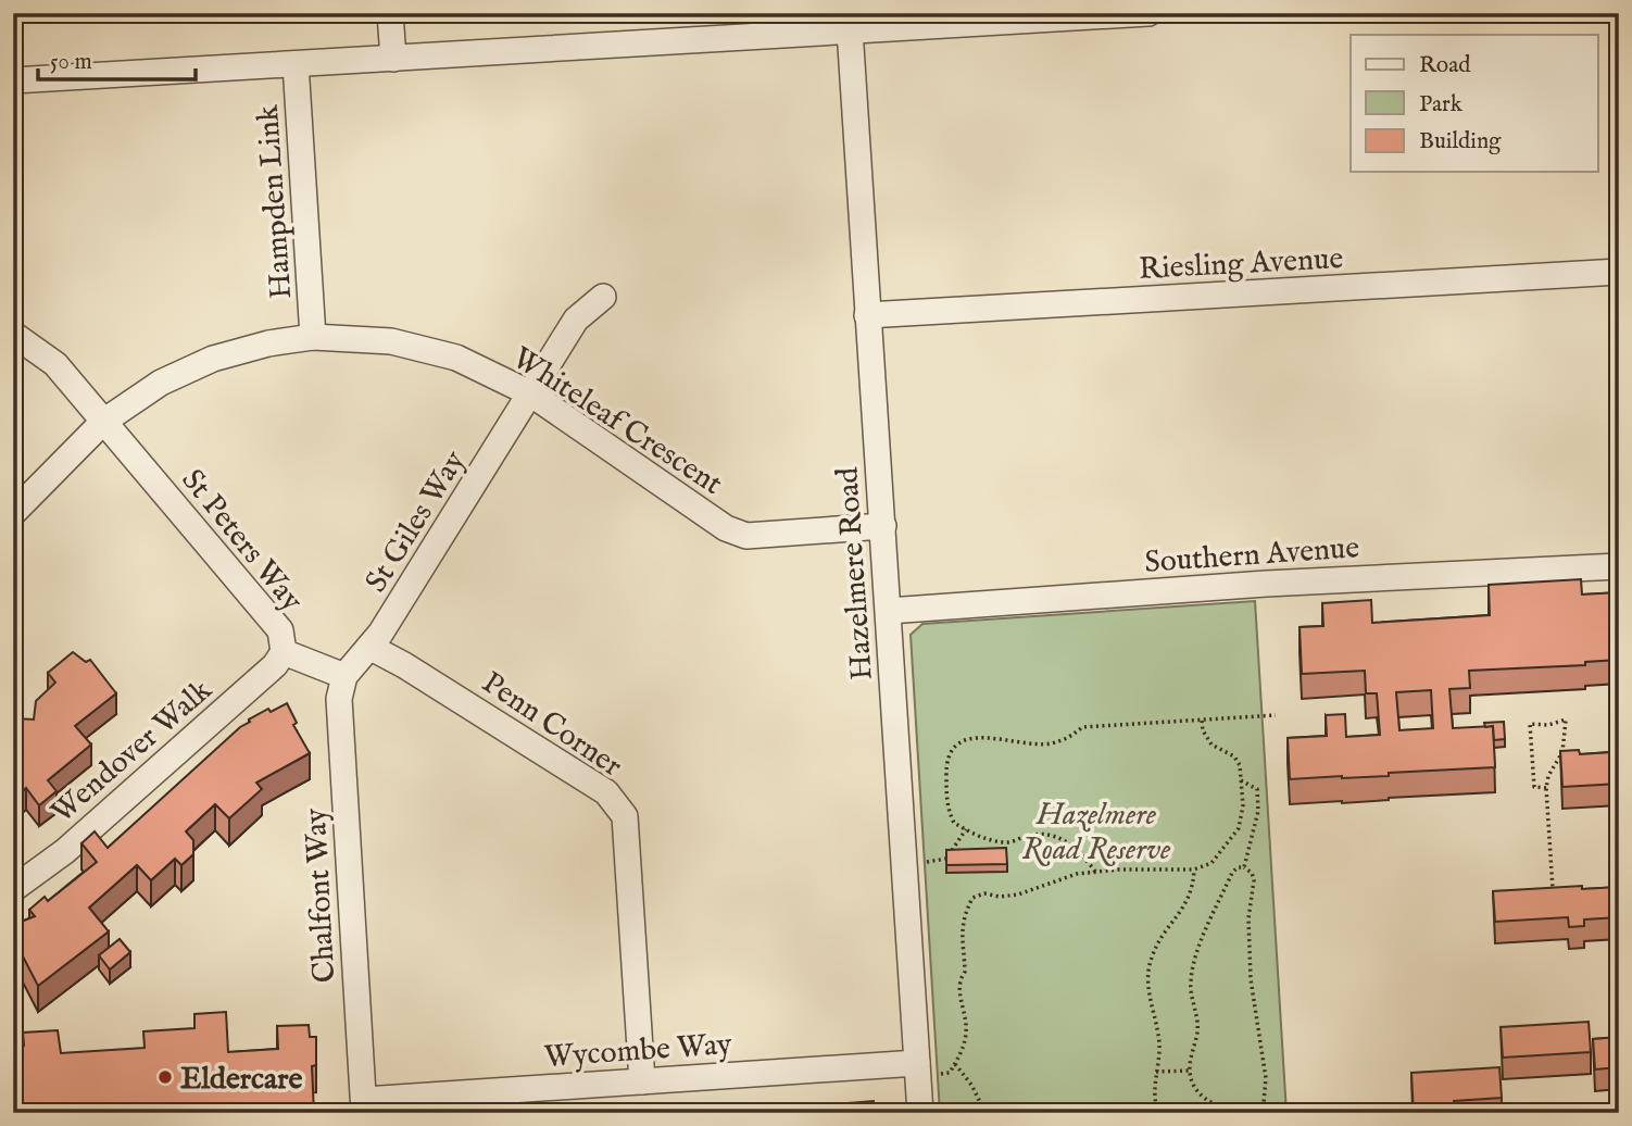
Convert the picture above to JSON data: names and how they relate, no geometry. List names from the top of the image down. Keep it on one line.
{"streets":{"street":["Hampden Link","Riesling Avenue","Whiteleaf Crescent","St Giles Way","St Peters Way","Southern Avenue","Hazelmere Road","Penn Corner","Wendover Walk","Chalfont Way","Wycombe Way"]},"crossings":[["Hampden Link","Whiteleaf Crescent"],["Riesling Avenue","Hazelmere Road"],["Whiteleaf Crescent","St Giles Way"],["Whiteleaf Crescent","St Peters Way"],["Whiteleaf Crescent","Hazelmere Road"],["St Giles Way","St Peters Way"],["St Giles Way","Penn Corner"],["St Giles Way","Chalfont Way"],["St Peters Way","Wendover Walk"],["St Peters Way","Chalfont Way"],["Southern Avenue","Hazelmere Road"],["Hazelmere Road","Wycombe Way"],["Penn Corner","Wycombe Way"],["Chalfont Way","Wycombe Way"]],"parks":["Hazelmere Road Reserve"],"places":["Eldercare"],"legend":["Road","Park","Building"],"scale_bar":"50 m"}
